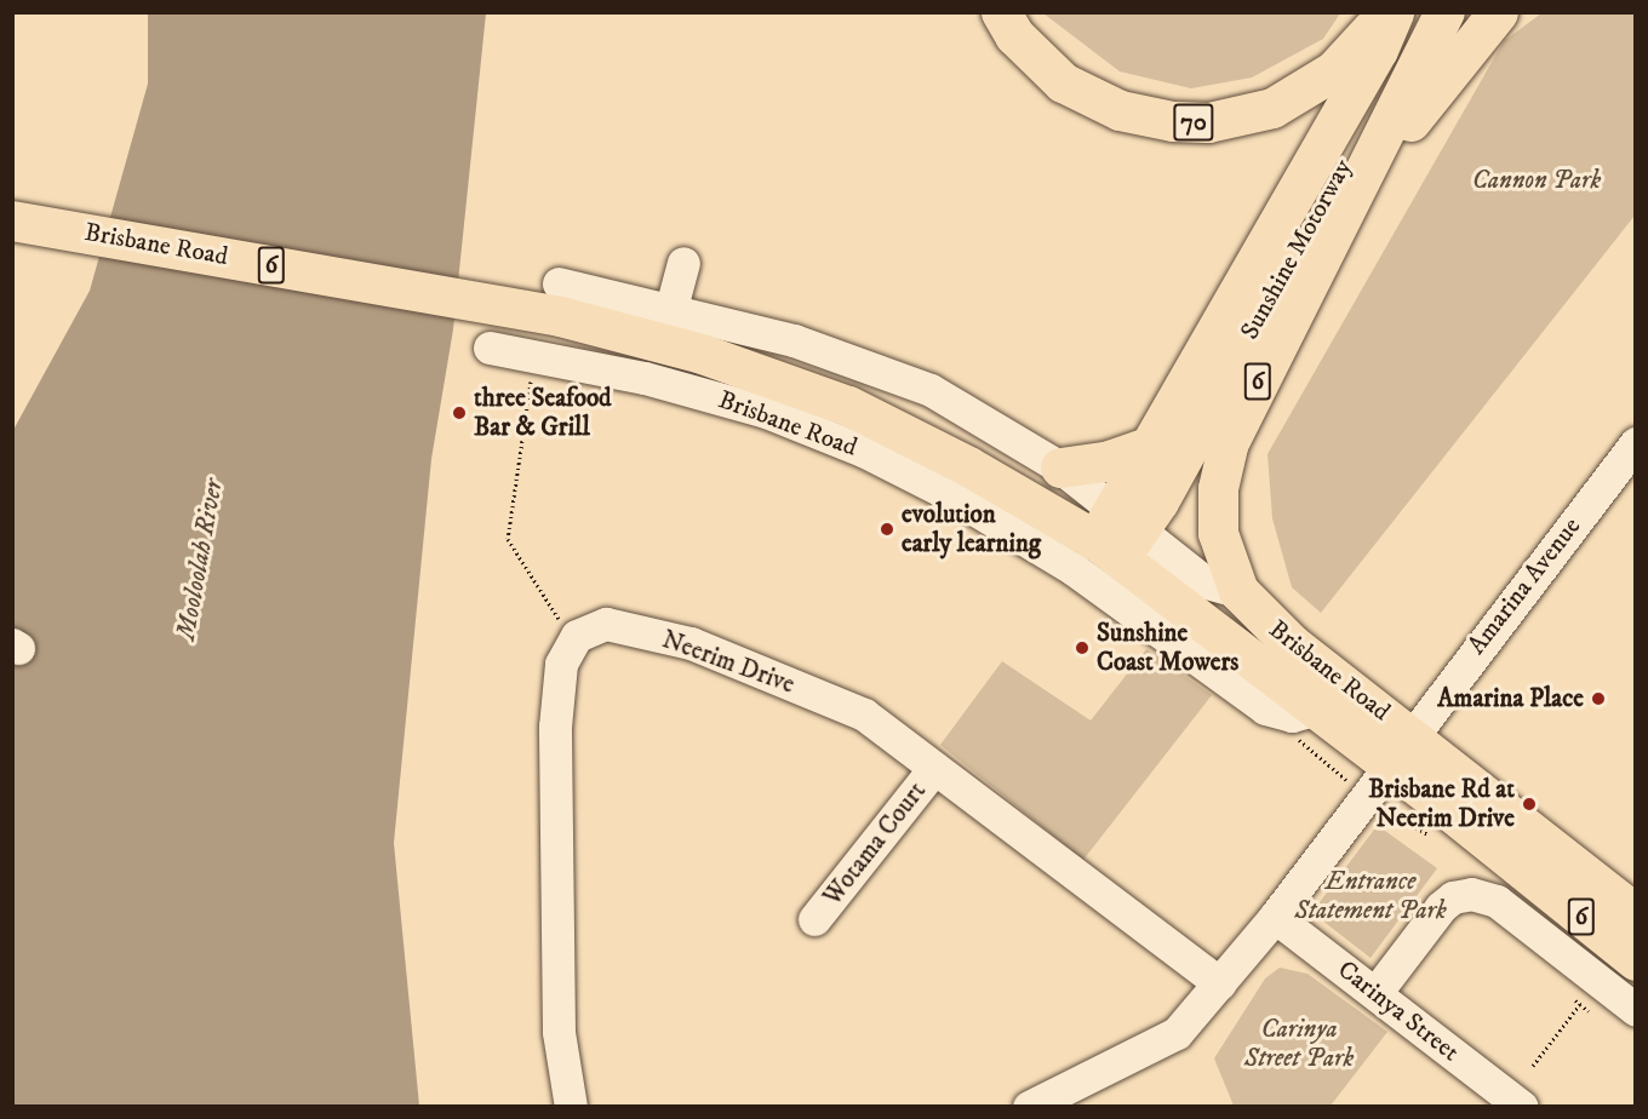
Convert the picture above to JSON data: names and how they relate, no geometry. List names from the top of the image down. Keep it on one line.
{"streets":{"main road":["70","Brisbane Road","Sunshine Motorway","6"],"street":["Amarina Avenue","Neerim Drive","Wotama Court","Carinya Street"]},"crossings":[["70","Sunshine Motorway"],["Brisbane Road","Sunshine Motorway"],["Brisbane Road","6"],["Brisbane Road","Amarina Avenue"],["Neerim Drive","Wotama Court"]],"water":["Mooloolah River"],"parks":["Cannon Park","Entrance Statement Park","Carinya Street Park"],"places":["three Seafood Bar & Grill","evolution early learning","Sunshine Coast Mowers","Amarina Place","Brisbane Rd at Neerim Drive"]}
